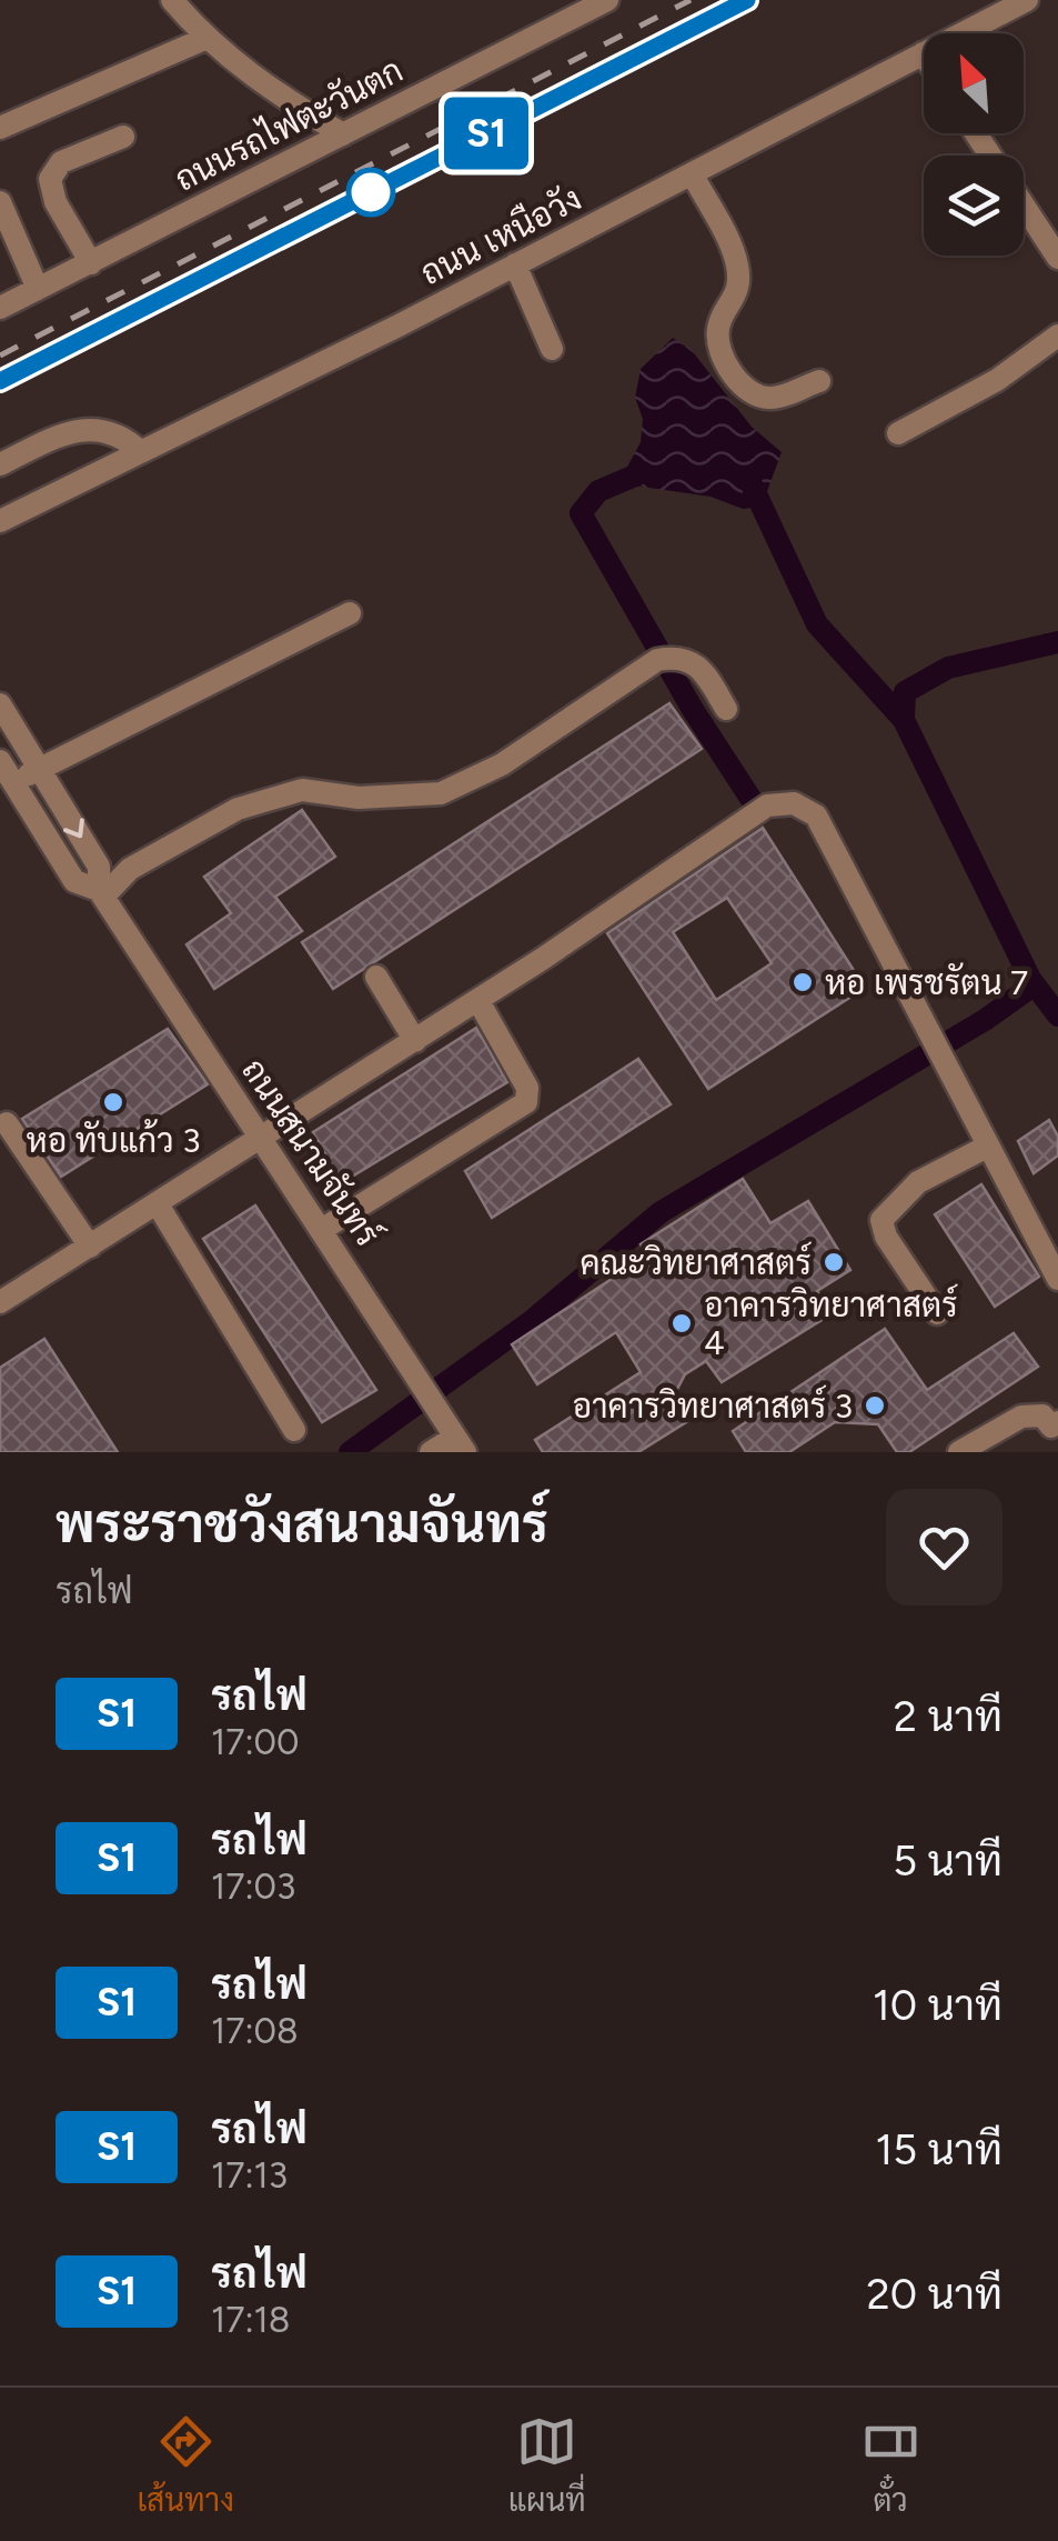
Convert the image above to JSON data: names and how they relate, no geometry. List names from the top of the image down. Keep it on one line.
{"streets":{"street":["ถนนรถไฟตะวันตก","ถนน เหนือวัง","ถนนสนามจันทร์"]},"places":["หอ เพรชรัตน 7","หอ ทับแก้ว 3","คณะวิทยาศาสตร์","อาคารวิทยาศาสตร์ 4","อาคารวิทยาศาสตร์ 3"],"north":"top left","page":{"on_map":"S1","heading":["พระราชวังสนามจันทร์","รถไฟ"],"list":[{"mark":"S1","name":"รถไฟ","note":"17:00","value":"2 นาที"},{"mark":"S1","name":"รถไฟ","note":"17:03","value":"5 นาที"},{"mark":"S1","name":"รถไฟ","note":"17:08","value":"10 นาที"},{"mark":"S1","name":"รถไฟ","note":"17:13","value":"15 นาที"},{"mark":"S1","name":"รถไฟ","note":"17:18","value":"20 นาที"}],"tabs":["เส้นทาง","แผนที่","ตั๋ว"]}}
